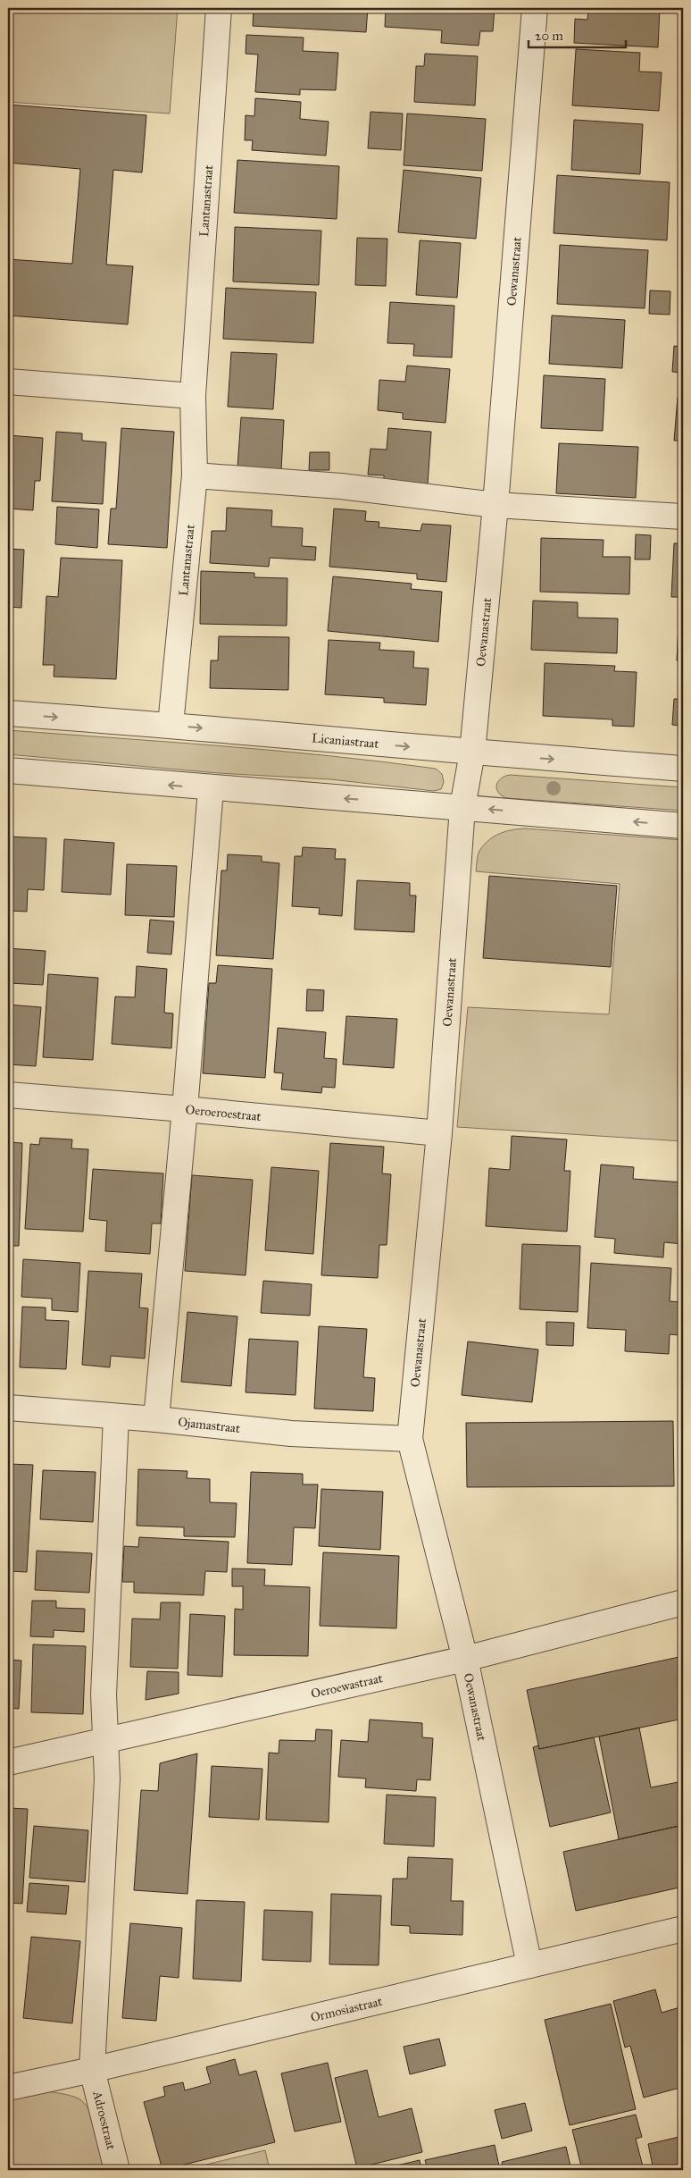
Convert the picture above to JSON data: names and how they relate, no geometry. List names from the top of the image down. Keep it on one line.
{"streets":{"street":["Lantanastraat","Oewanastraat","Licaniastraat","Oeroeroestraat","Ojamastraat","Oeroewastraat","Ormosiastraat","Adroestraat"]},"crossings":[["Lantanastraat","Licaniastraat"],["Oewanastraat","Licaniastraat"],["Oewanastraat","Oeroeroestraat"],["Oewanastraat","Ojamastraat"],["Oewanastraat","Oeroewastraat"],["Oewanastraat","Ormosiastraat"],["Ojamastraat","Adroestraat"],["Oeroewastraat","Adroestraat"],["Ormosiastraat","Adroestraat"]],"scale_bar":"20 m"}
